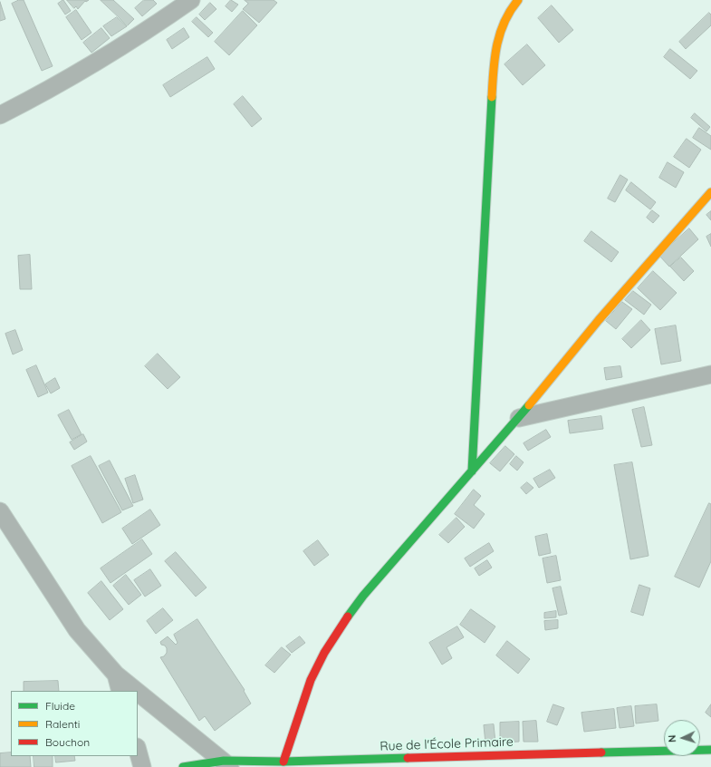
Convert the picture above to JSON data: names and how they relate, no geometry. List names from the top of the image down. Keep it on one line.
{"streets":{"street":["Rue de l'École Primaire"]},"legend":["Fluide","Ralenti","Bouchon"],"north":"left"}
